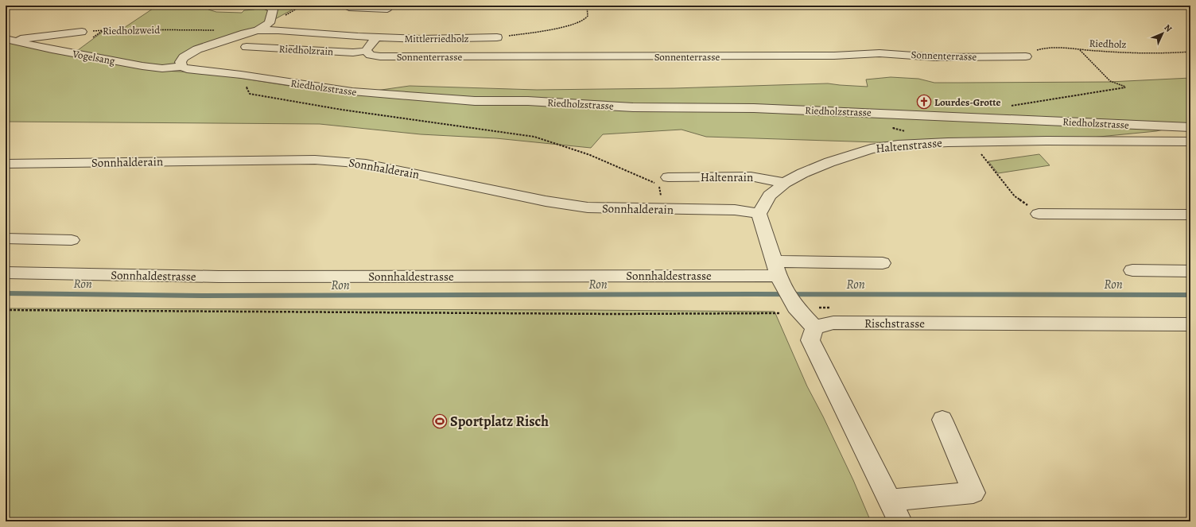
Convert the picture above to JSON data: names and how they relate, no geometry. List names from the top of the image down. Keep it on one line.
{"streets":{"street":["Mittlerriedholz","Riedholzrain","Sonnenterrasse","Vogelsang","Riedholzstrasse","Haltenstrasse","Sonnhalderain","Haltenrain","Sonnhaldestrasse","Rischstrasse"],"path":["Riedholzweid","Riedholz"]},"crossings":[["Riedholz","Sonnenterrasse"],["Riedholzrain","Sonnenterrasse"],["Vogelsang","Riedholzstrasse"],["Haltenstrasse","Sonnhalderain"],["Haltenstrasse","Haltenrain"]],"water":["Ron"],"places":{"church":["Lourdes-Grotte"],"sports":["Sportplatz Risch"]},"north":"top right"}
